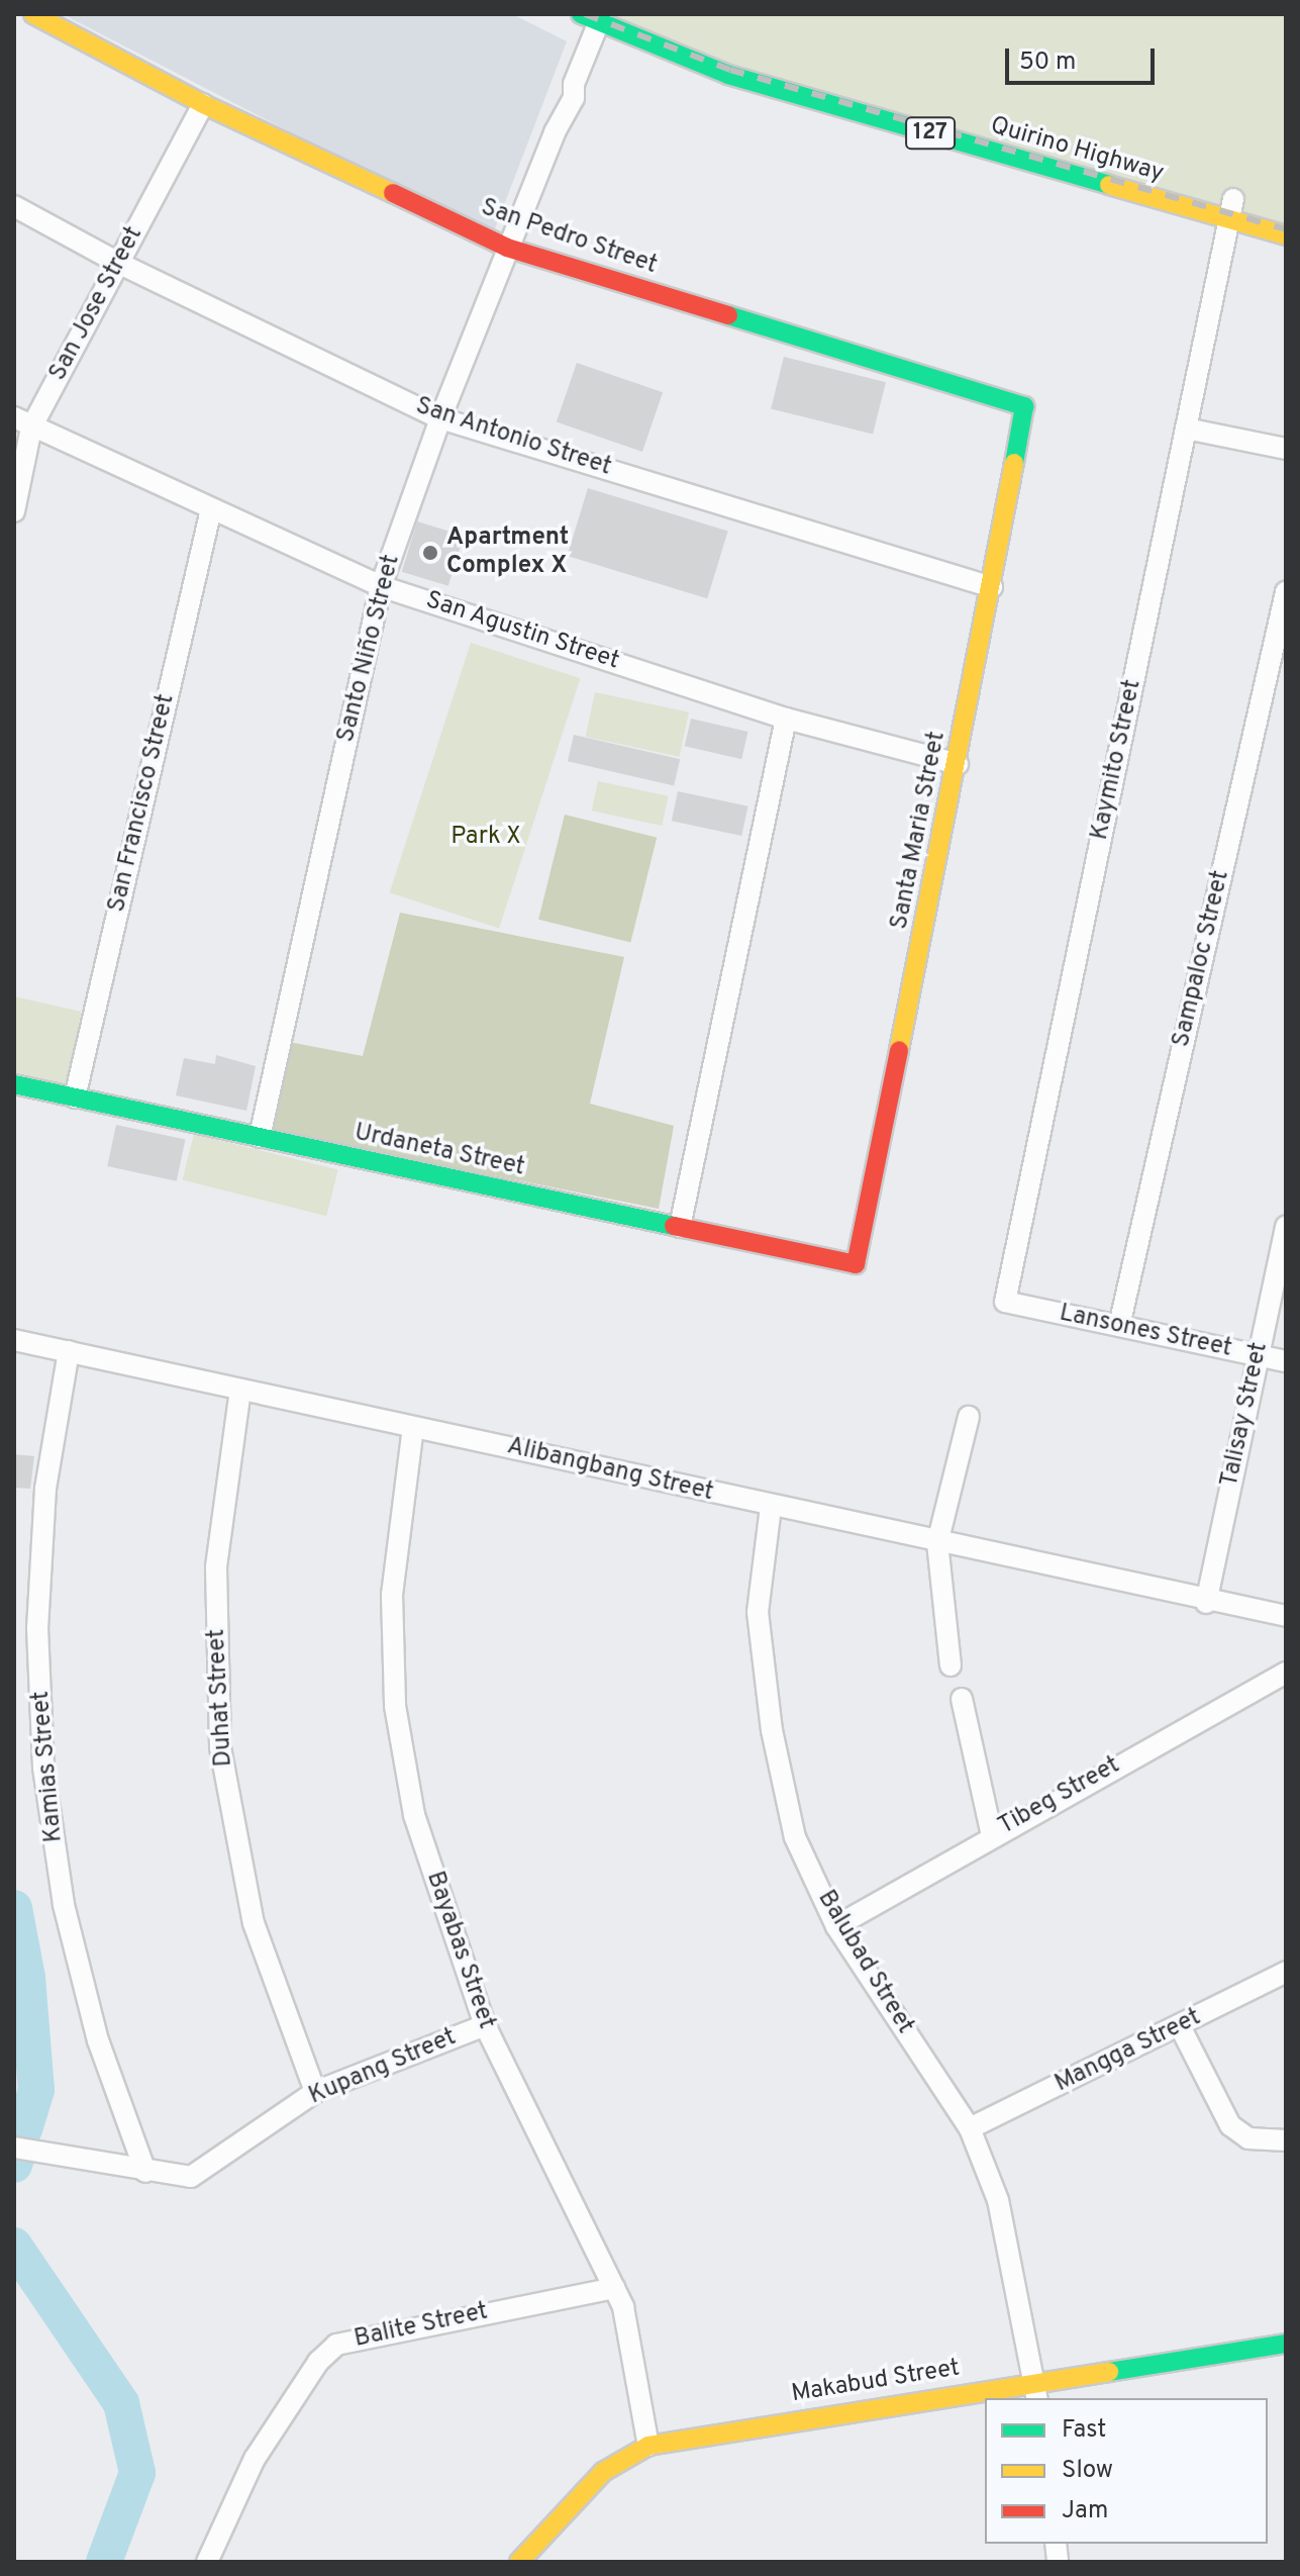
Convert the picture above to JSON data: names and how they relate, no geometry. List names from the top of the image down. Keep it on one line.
{"streets":{"street":["127","Quirino Highway","San Pedro Street","San Jose Street","San Antonio Street","San Agustin Street","Santo Niño Street","Kaymito Street","San Francisco Street","Santa Maria Street","Sampaloc Street","Urdaneta Street","Lansones Street","Talisay Street","Alibangbang Street","Duhat Street","Kamias Street","Tibeg Street","Bayabas Street","Balubad Street","Mangga Street","Kupang Street","Balite Street","Makabud Street"]},"crossings":[["Quirino Highway","Santo Niño Street"],["Quirino Highway","Kaymito Street"],["San Pedro Street","San Jose Street"],["San Pedro Street","Santo Niño Street"],["San Pedro Street","Santa Maria Street"],["San Jose Street","San Antonio Street"],["San Jose Street","San Agustin Street"],["San Antonio Street","Santo Niño Street"],["San Antonio Street","Santa Maria Street"],["San Agustin Street","Santo Niño Street"],["San Agustin Street","San Francisco Street"],["San Agustin Street","Santa Maria Street"],["Santo Niño Street","Urdaneta Street"],["Kaymito Street","Lansones Street"],["San Francisco Street","Urdaneta Street"],["Santa Maria Street","Urdaneta Street"],["Sampaloc Street","Lansones Street"],["Lansones Street","Talisay Street"],["Talisay Street","Alibangbang Street"],["Alibangbang Street","Duhat Street"],["Alibangbang Street","Kamias Street"],["Alibangbang Street","Bayabas Street"],["Alibangbang Street","Balubad Street"],["Duhat Street","Kupang Street"],["Kamias Street","Kupang Street"],["Tibeg Street","Balubad Street"],["Bayabas Street","Kupang Street"],["Bayabas Street","Balite Street"],["Bayabas Street","Makabud Street"],["Balubad Street","Mangga Street"],["Balubad Street","Makabud Street"]],"parks":["Park X"],"places":["Apartment Complex X"],"legend":["Fast","Slow","Jam"],"scale_bar":"50 m"}
